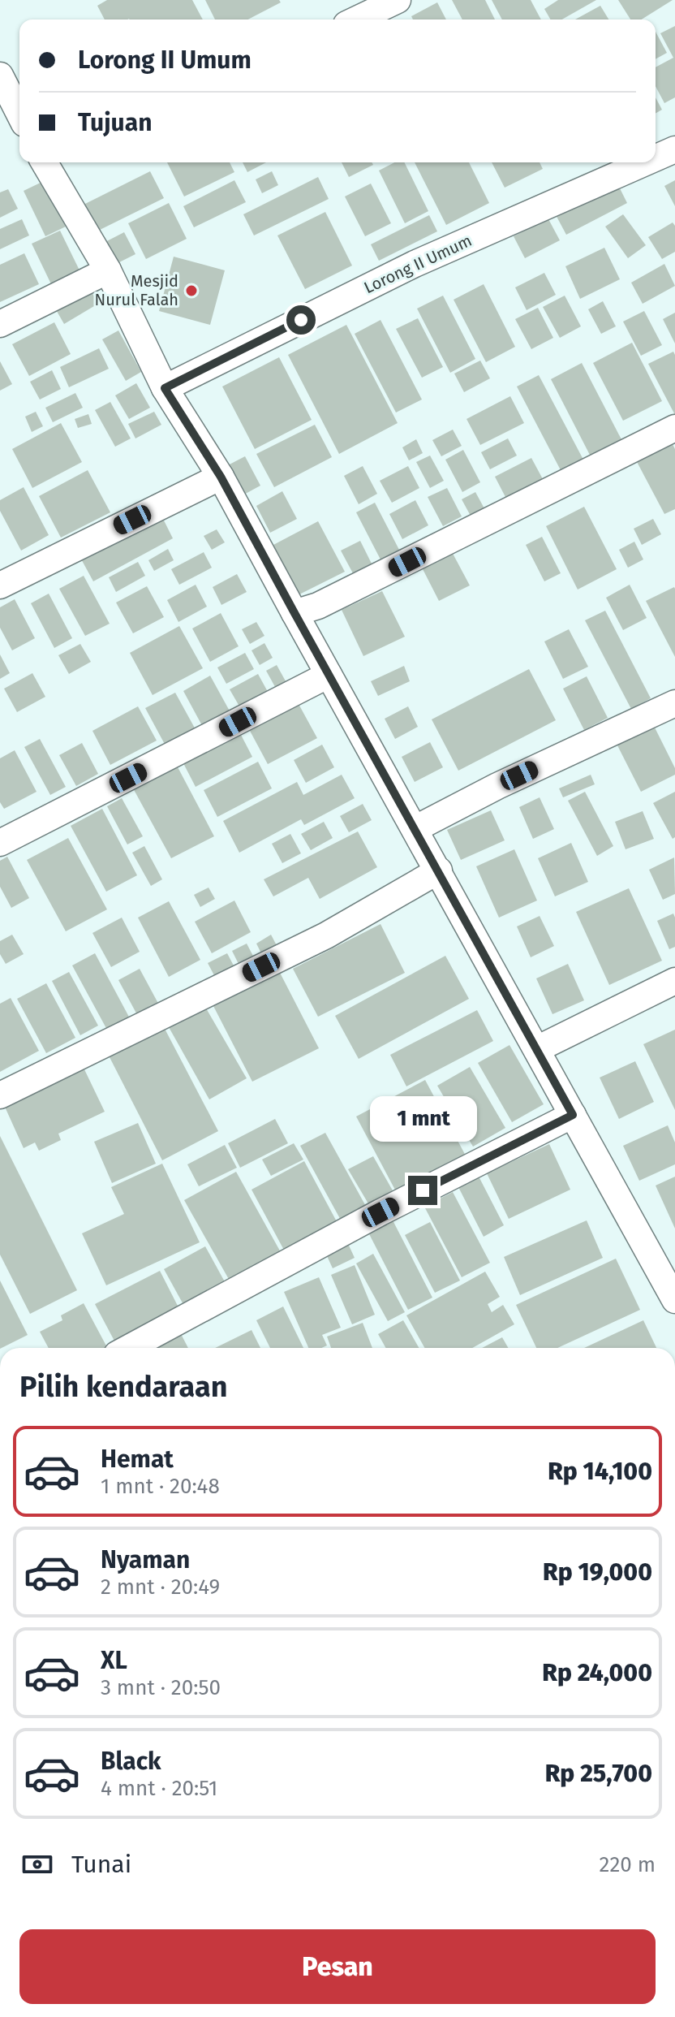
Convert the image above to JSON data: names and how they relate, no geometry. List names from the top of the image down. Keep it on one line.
{"streets":{"street":["Lorong II Umum"]},"places":["Mesjid Nurul Falah"],"page":{"banner":["Lorong II Umum","Tujuan"],"bubble":"1 mnt","heading":"Pilih kendaraan","list":[{"name":"Hemat","note":"1 mnt · 20:48","value":"Rp 14,100"},{"name":"Nyaman","note":"2 mnt · 20:49","value":"Rp 19,000"},{"name":"XL","note":"3 mnt · 20:50","value":"Rp 24,000"},{"name":"Black","note":"4 mnt · 20:51","value":"Rp 25,700"}],"pay":["Tunai","220 m"],"buttons":"Pesan"}}
